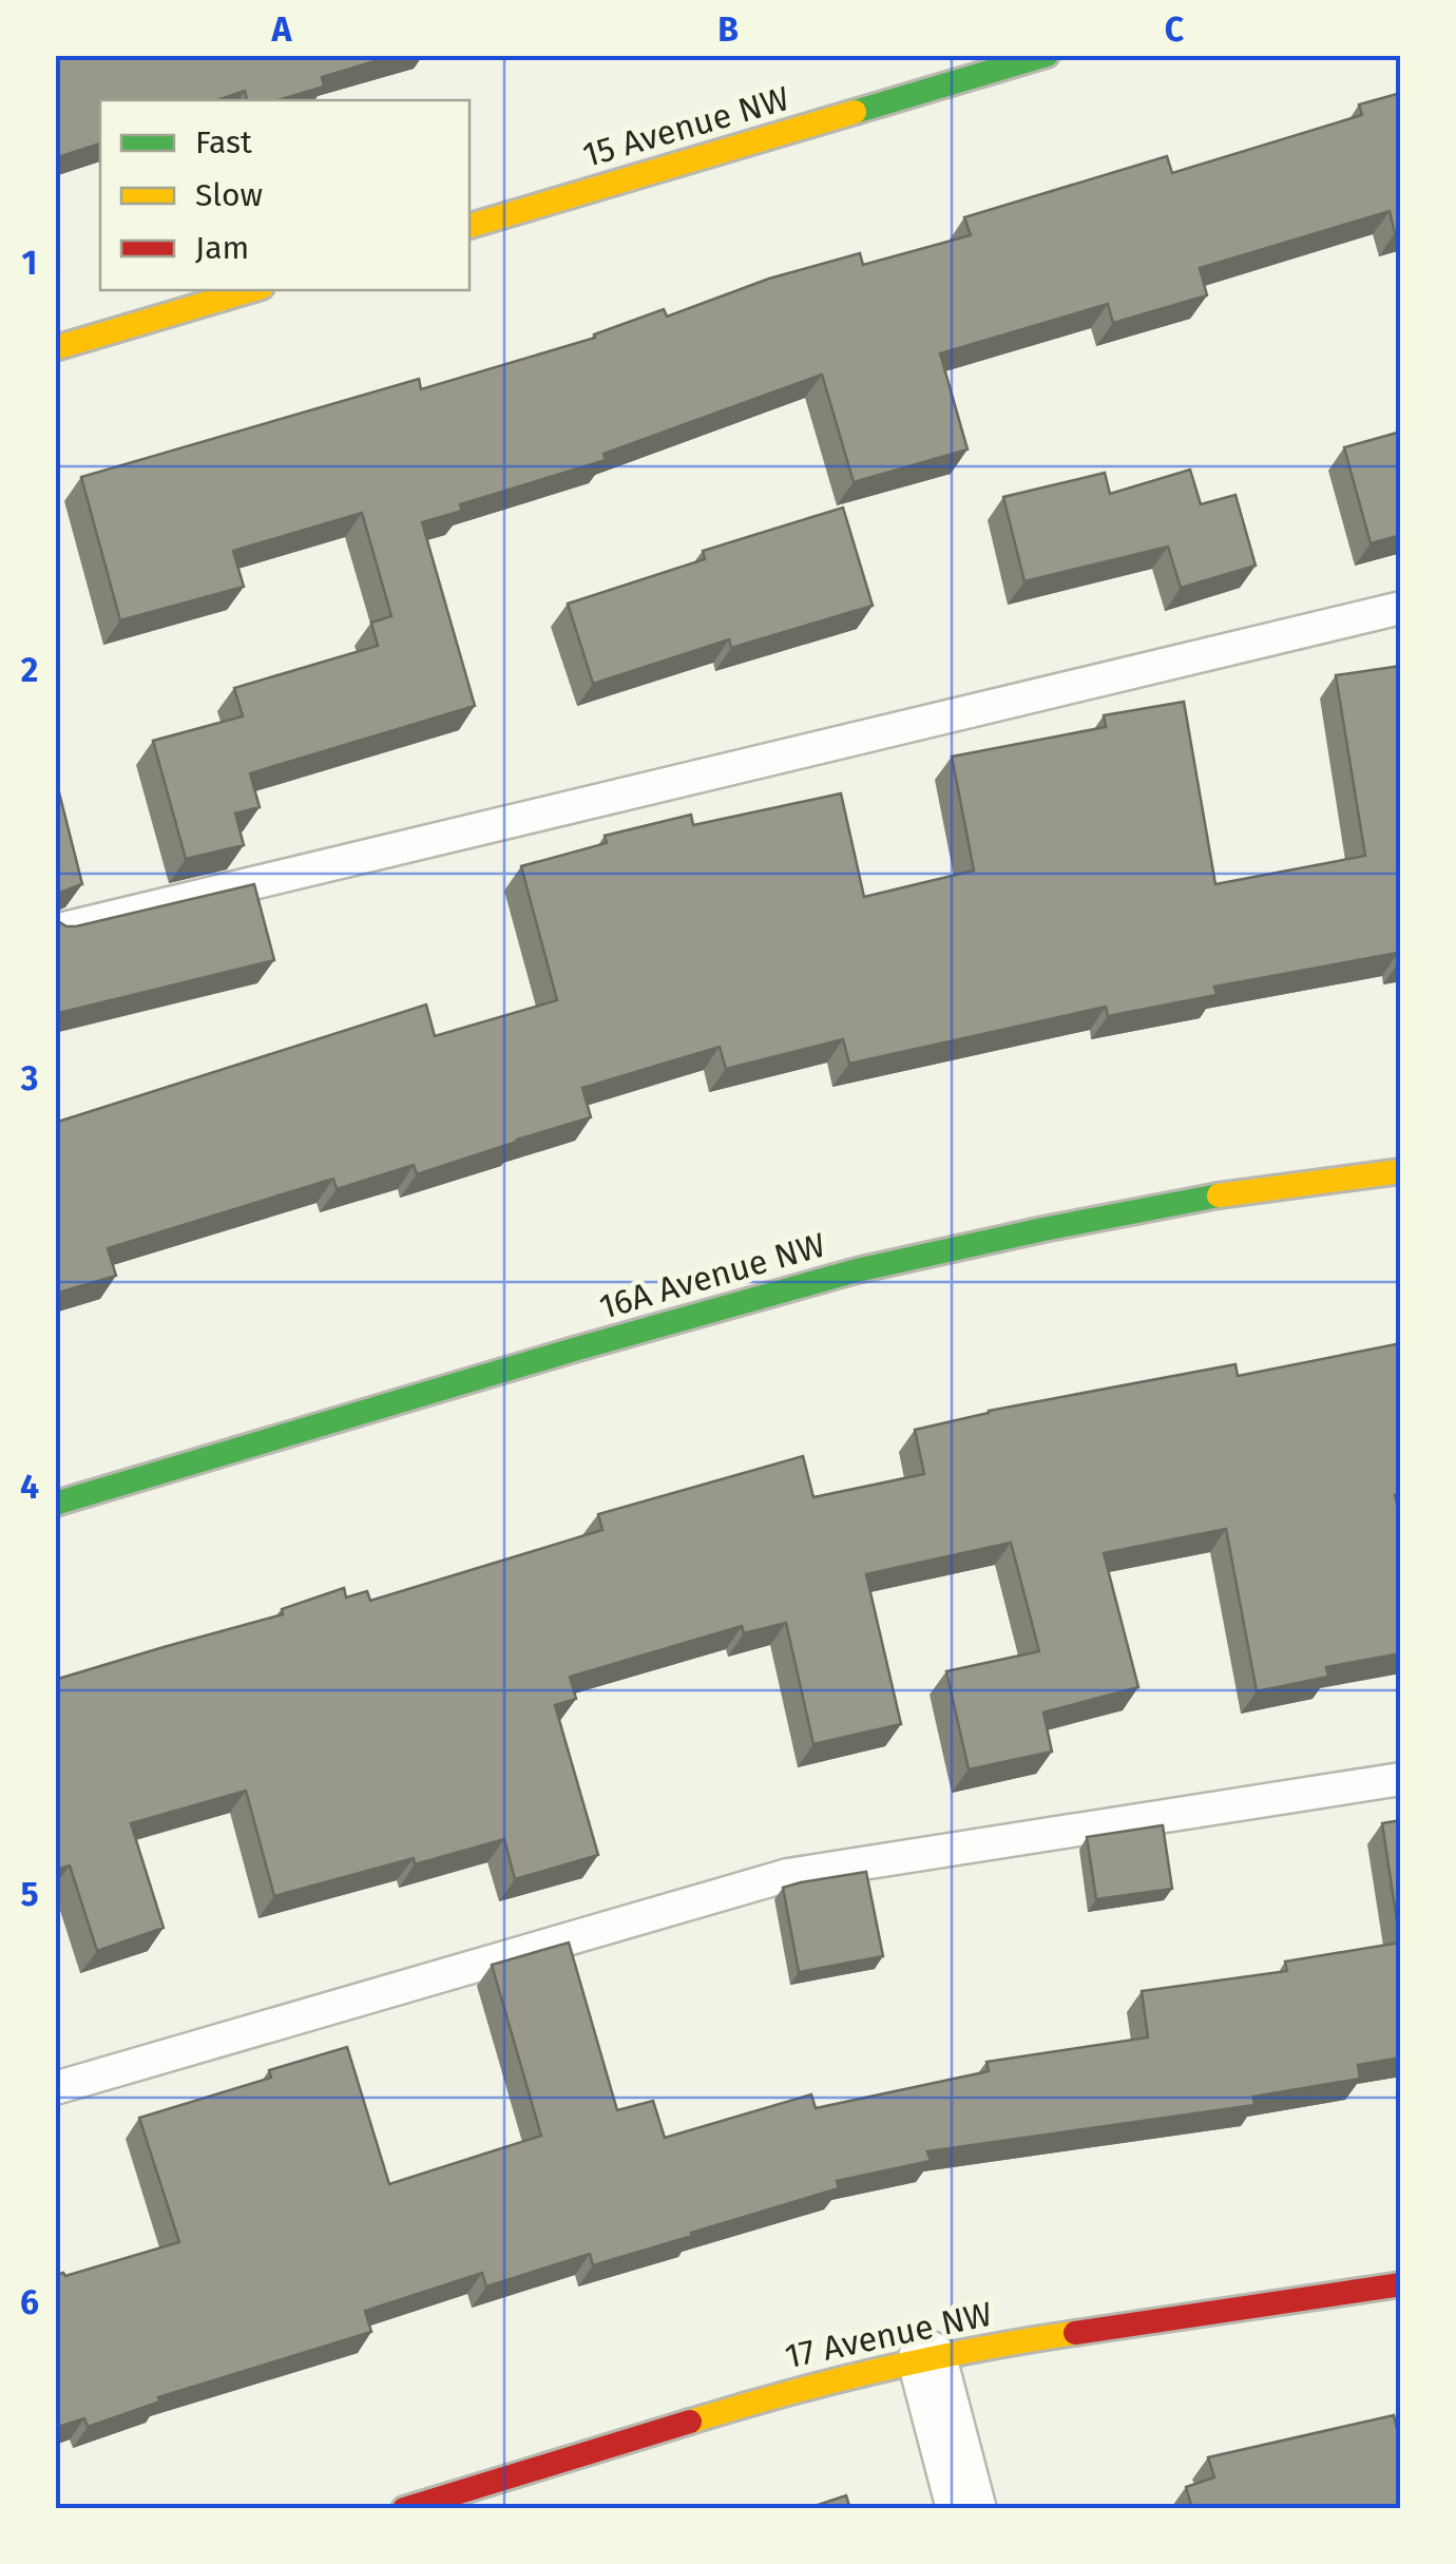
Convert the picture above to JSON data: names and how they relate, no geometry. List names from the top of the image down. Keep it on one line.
{"streets":{"street":["15 Avenue NW","16A Avenue NW","17 Avenue NW"]},"legend":["Fast","Slow","Jam"],"grid":{"columns":["A","B","C"],"rows":["1","2","3","4","5","6"]}}
